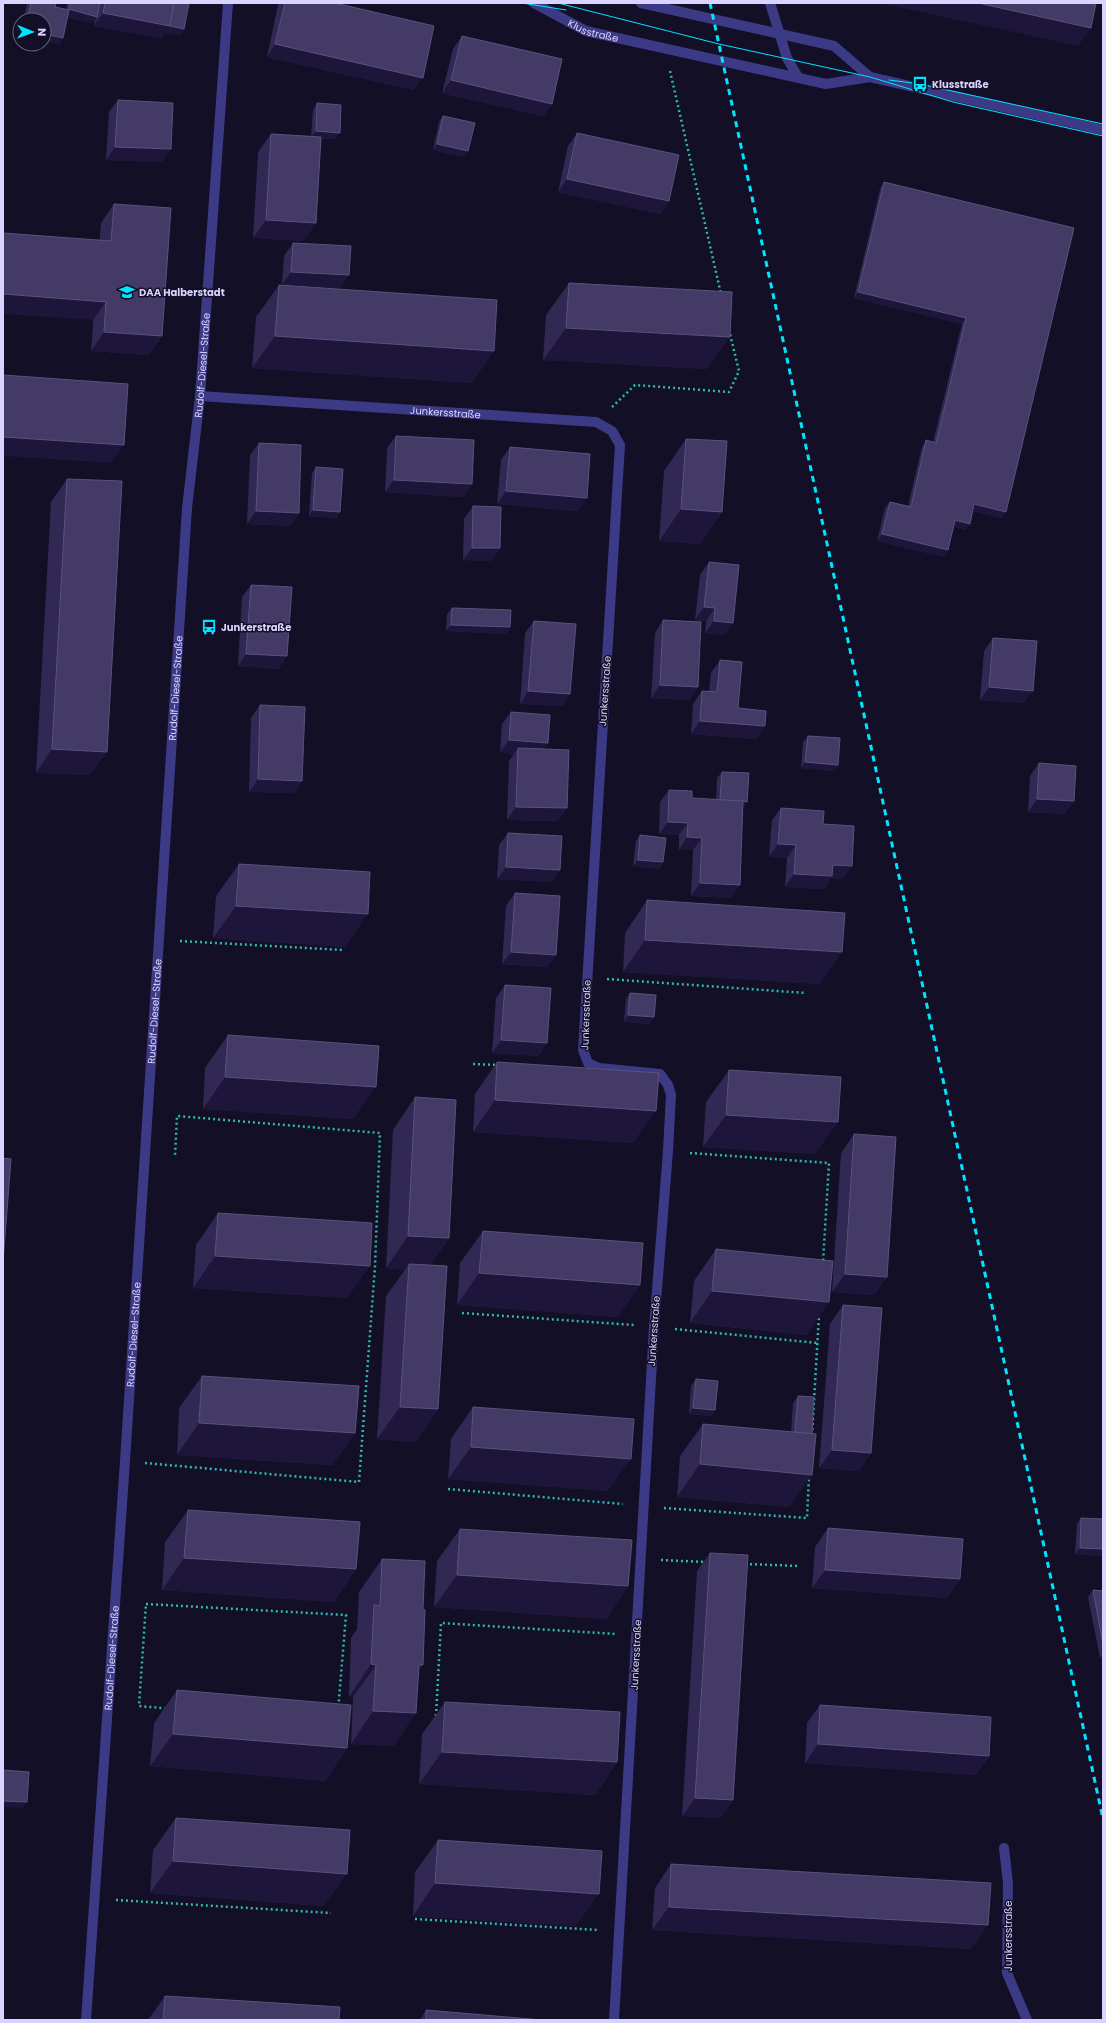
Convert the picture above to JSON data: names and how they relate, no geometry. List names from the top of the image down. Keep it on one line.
{"streets":{"street":["Klusstraße","Rudolf-Diesel-Straße","Junkersstraße"]},"crossings":[["Rudolf-Diesel-Straße","Junkersstraße"]],"places":{"bus stop":["Klusstraße","Junkerstraße"],"school or university":["DAA Halberstadt"]},"north":"right"}
